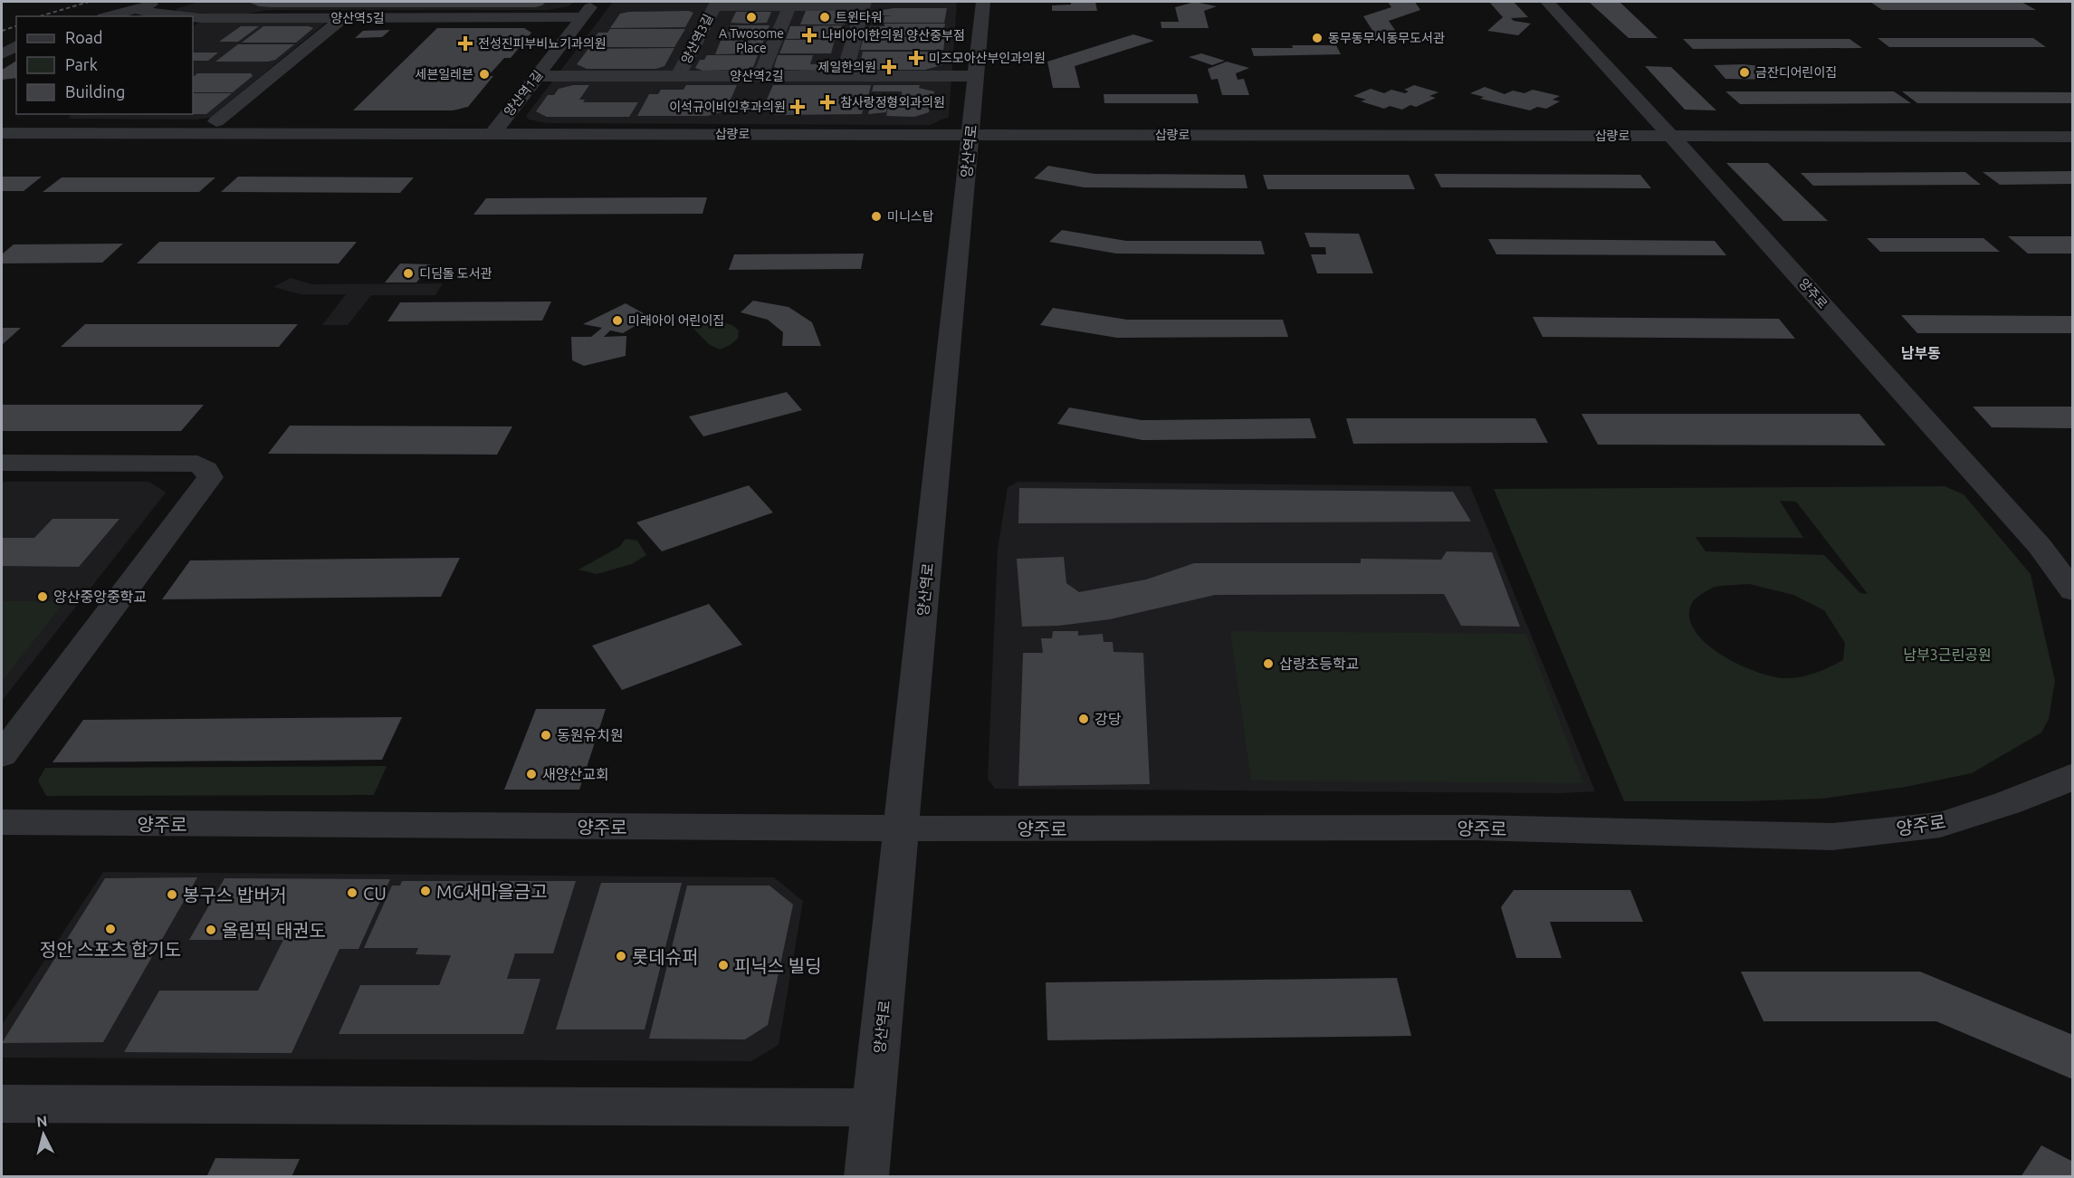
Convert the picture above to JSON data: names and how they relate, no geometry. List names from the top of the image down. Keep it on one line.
{"streets":{"street":["양산역5길","양산역3길","양산역2길","양산역1길","삽량로","양산역로","양주로"]},"crossings":[["양산역5길","양산역1길"],["양산역3길","양산역2길"],["양산역2길","양산역1길"],["양산역2길","양산역로"],["양산역1길","삽량로"],["삽량로","양산역로"],["삽량로","양주로"],["양산역로","양주로"]],"districts":["남부동"],"parks":["남부3근린공원"],"places":{"other":["A Twosome Place","트윈타워","동무동무시동무도서관","금잔디어린이집","세븐일레븐","미니스탑","디딤돌 도서관","미래아이 어린이집","양산중앙중학교","삽량초등학교","강당","동원유치원","새양산교회","MG새마을금고","CU","봉구스 밥버거","정안 스포츠 합기도","올림픽 태권도","롯데슈퍼","피닉스 빌딩"],"health":["나비아이한의원 양산중부점","전성진피부비뇨기과의원","미즈모아산부인과의원","제일한의원","참사랑정형외과의원","이석규이비인후과의원"]},"legend":["Road","Park","Building"],"north":"top"}
